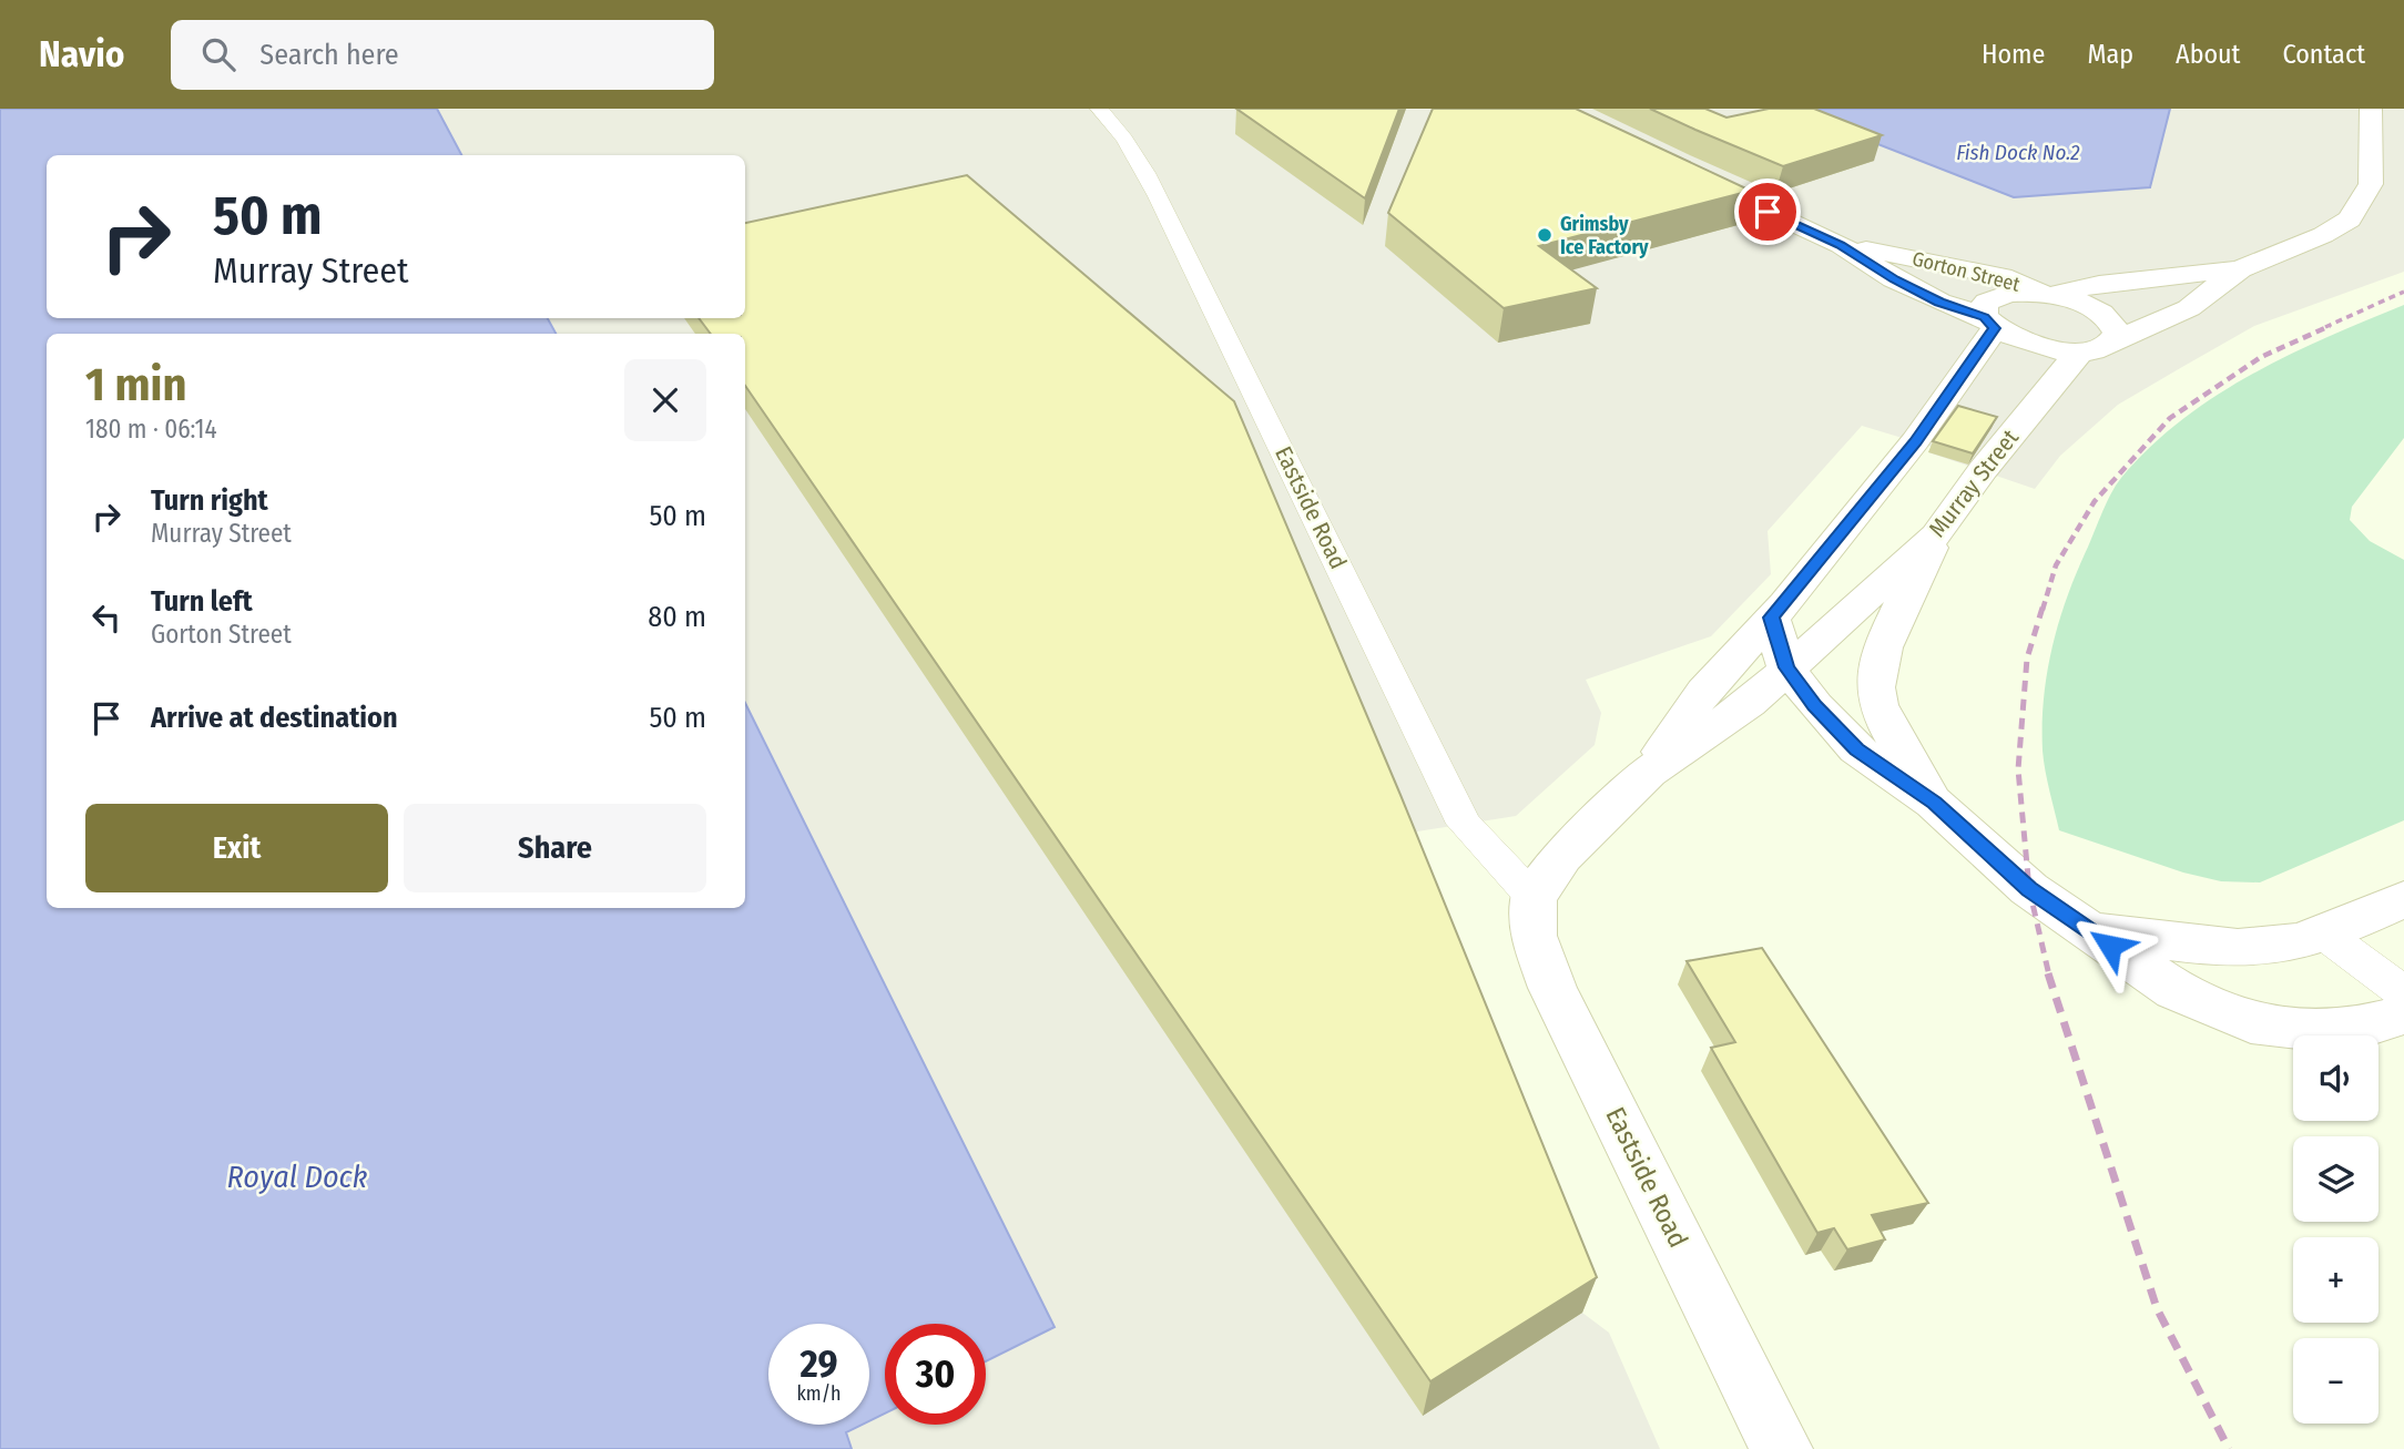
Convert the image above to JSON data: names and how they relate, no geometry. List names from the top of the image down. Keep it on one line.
{"streets":{"street":["Gorton Street","Murray Street","Eastside Road"]},"crossings":[["Gorton Street","Murray Street"]],"water":["Fish Dock No.2","Royal Dock"],"places":["Grimsby Ice Factory"],"page":{"header":"Navio","search":"Search here","nav":["Home","Map","About","Contact"],"turn":["50 m","Murray Street"],"heading":["1 min","180 m · 06:14"],"list":[{"name":"Turn right","note":"Murray Street","value":"50 m"},{"name":"Turn left","note":"Gorton Street","value":"80 m"},{"name":"Arrive at destination","value":"50 m"}],"buttons":["Exit","Share"],"map_buttons":["+","−"],"speed":"29 km/h","limit":"30"}}
